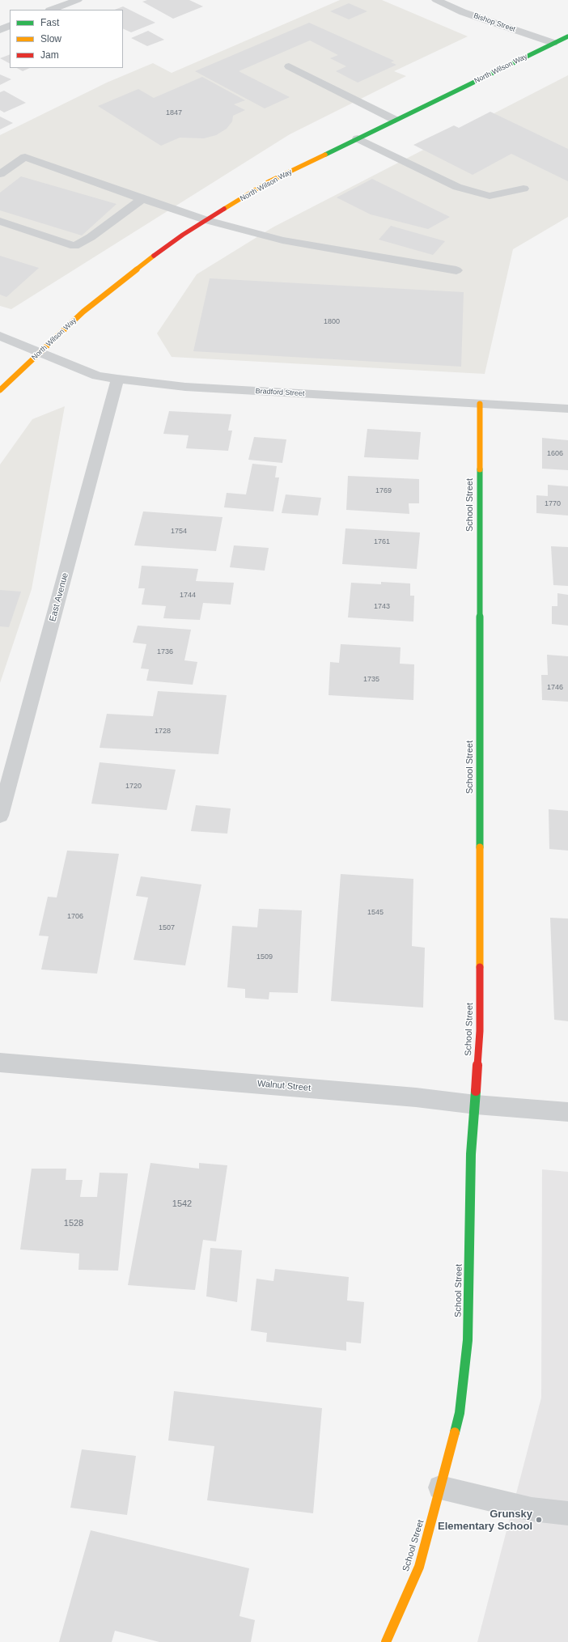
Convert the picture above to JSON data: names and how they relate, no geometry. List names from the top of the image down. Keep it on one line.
{"streets":{"main road":["North Wilson Way","School Street"],"street":["Bishop Street","Bradford Street","East Avenue","Walnut Street"]},"crossings":[["Bishop Street","North Wilson Way"],["North Wilson Way","Bradford Street"],["Bradford Street","School Street"],["Bradford Street","East Avenue"],["School Street","Walnut Street"]],"places":["Grunsky Elementary School"],"house_numbers":["1847","1800","1606","1769","1770","1754","1761","1744","1743","1736","1735","1746","1728","1720","1545","1706","1507","1509","1542","1528"],"legend":["Fast","Slow","Jam"]}
